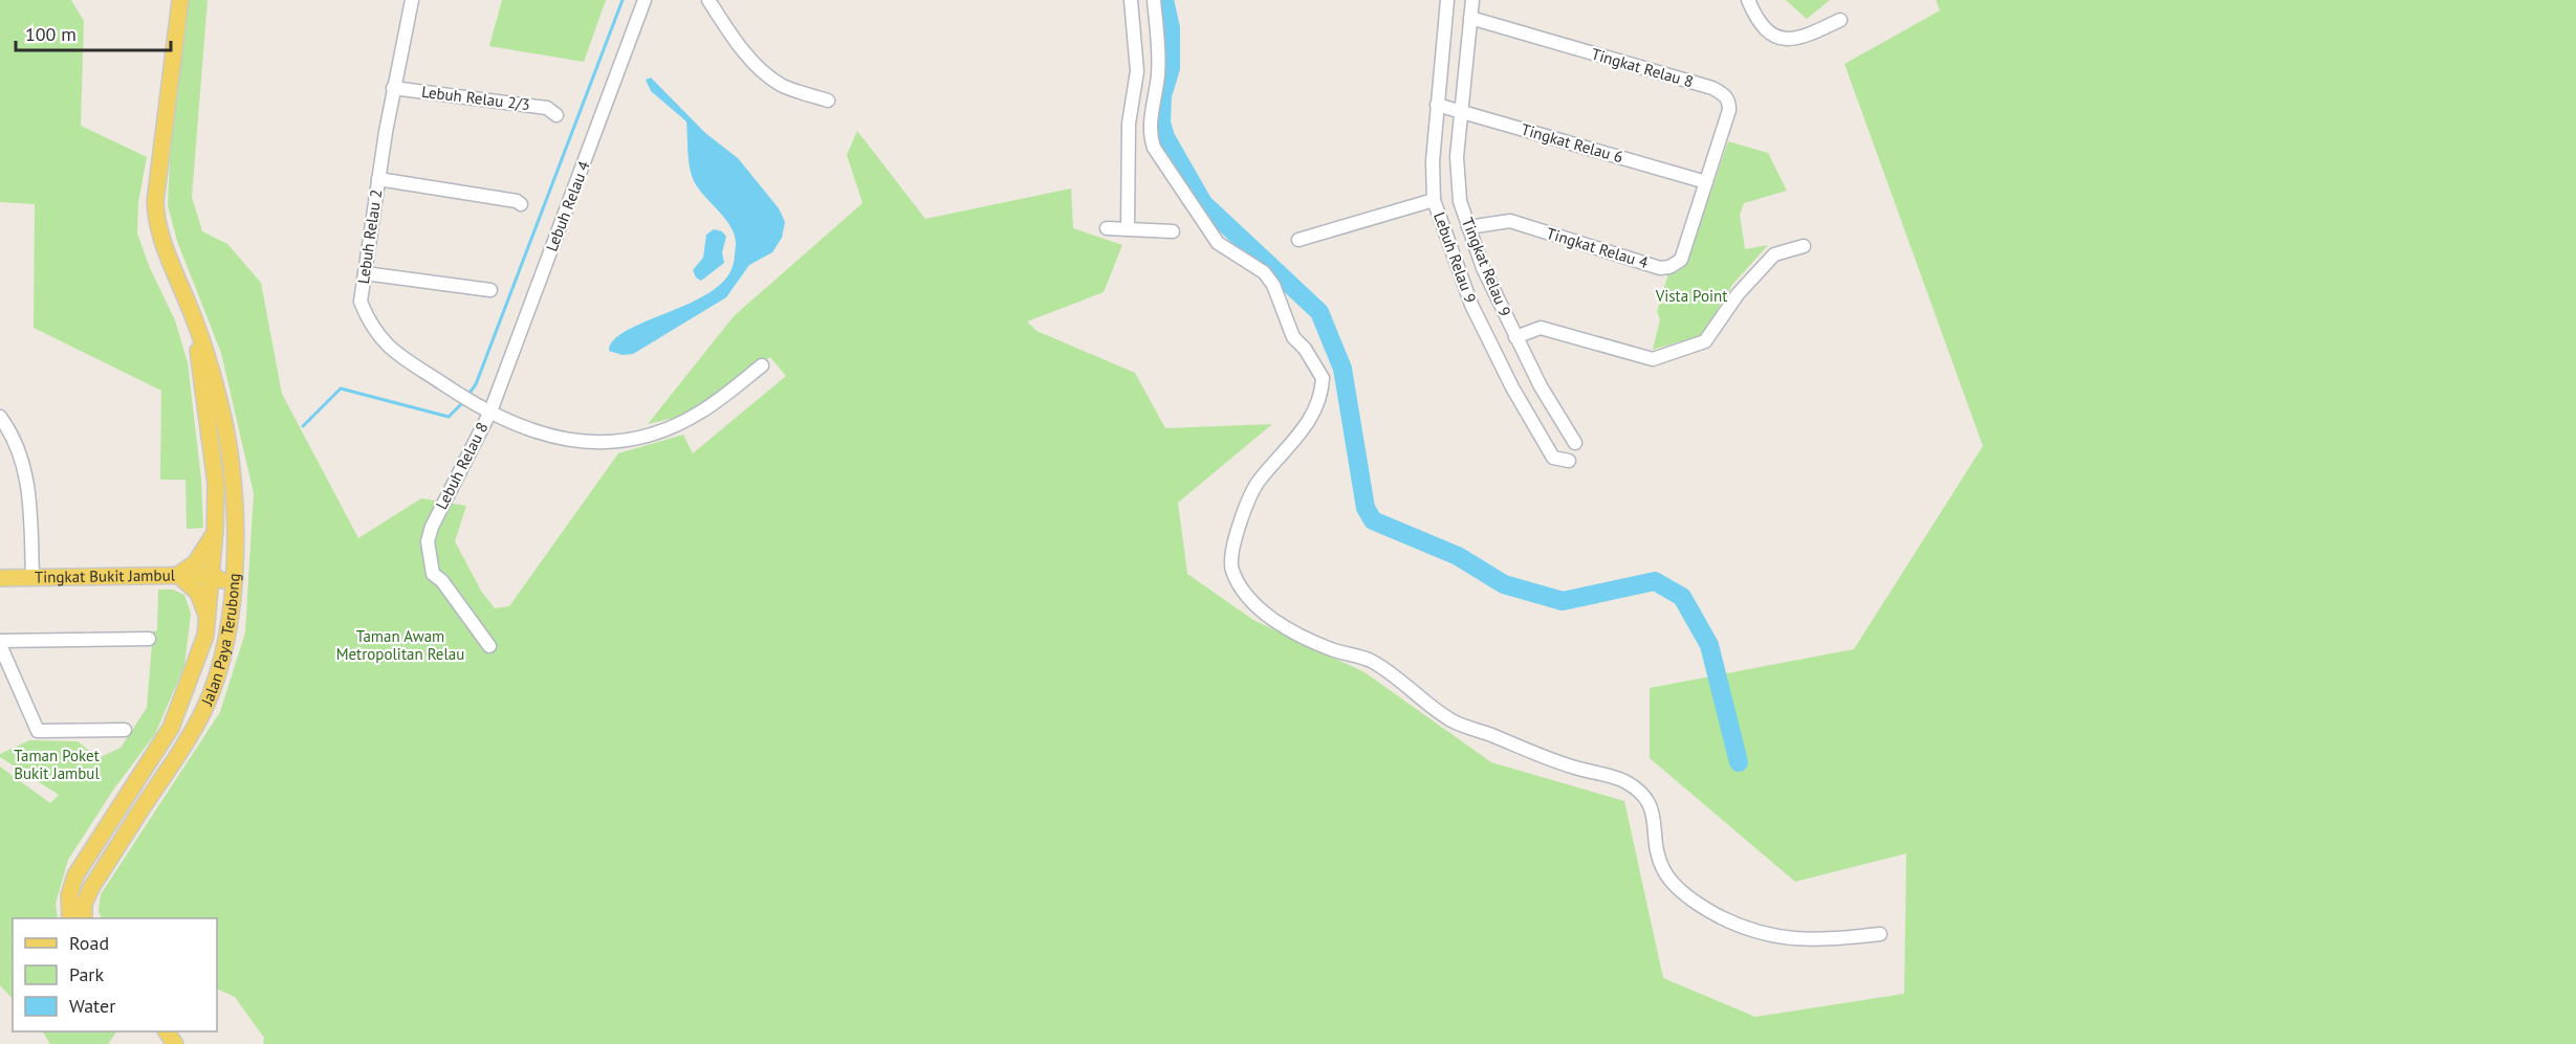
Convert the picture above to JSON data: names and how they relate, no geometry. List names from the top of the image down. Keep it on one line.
{"streets":{"main road":["Tingkat Bukit Jambul","Jalan Paya Terubong"],"street":["Tingkat Relau 8","Lebuh Relau 2/3","Tingkat Relau 6","Lebuh Relau 4","Lebuh Relau 2","Tingkat Relau 4","Lebuh Relau 9","Tingkat Relau 9","Lebuh Relau 8"]},"crossings":[["Tingkat Relau 8","Tingkat Relau 6"],["Tingkat Relau 8","Tingkat Relau 4"],["Tingkat Relau 8","Tingkat Relau 9"],["Lebuh Relau 2/3","Lebuh Relau 2"],["Tingkat Relau 6","Tingkat Relau 4"],["Tingkat Relau 6","Lebuh Relau 9"],["Tingkat Relau 6","Tingkat Relau 9"],["Lebuh Relau 4","Lebuh Relau 2"],["Lebuh Relau 4","Lebuh Relau 8"],["Lebuh Relau 2","Lebuh Relau 8"],["Tingkat Relau 4","Tingkat Relau 9"],["Tingkat Bukit Jambul","Jalan Paya Terubong"]],"parks":["Vista Point","Taman Awam Metropolitan Relau","Taman Poket Bukit Jambul"],"legend":["Road","Park","Water"],"scale_bar":"100 m"}
